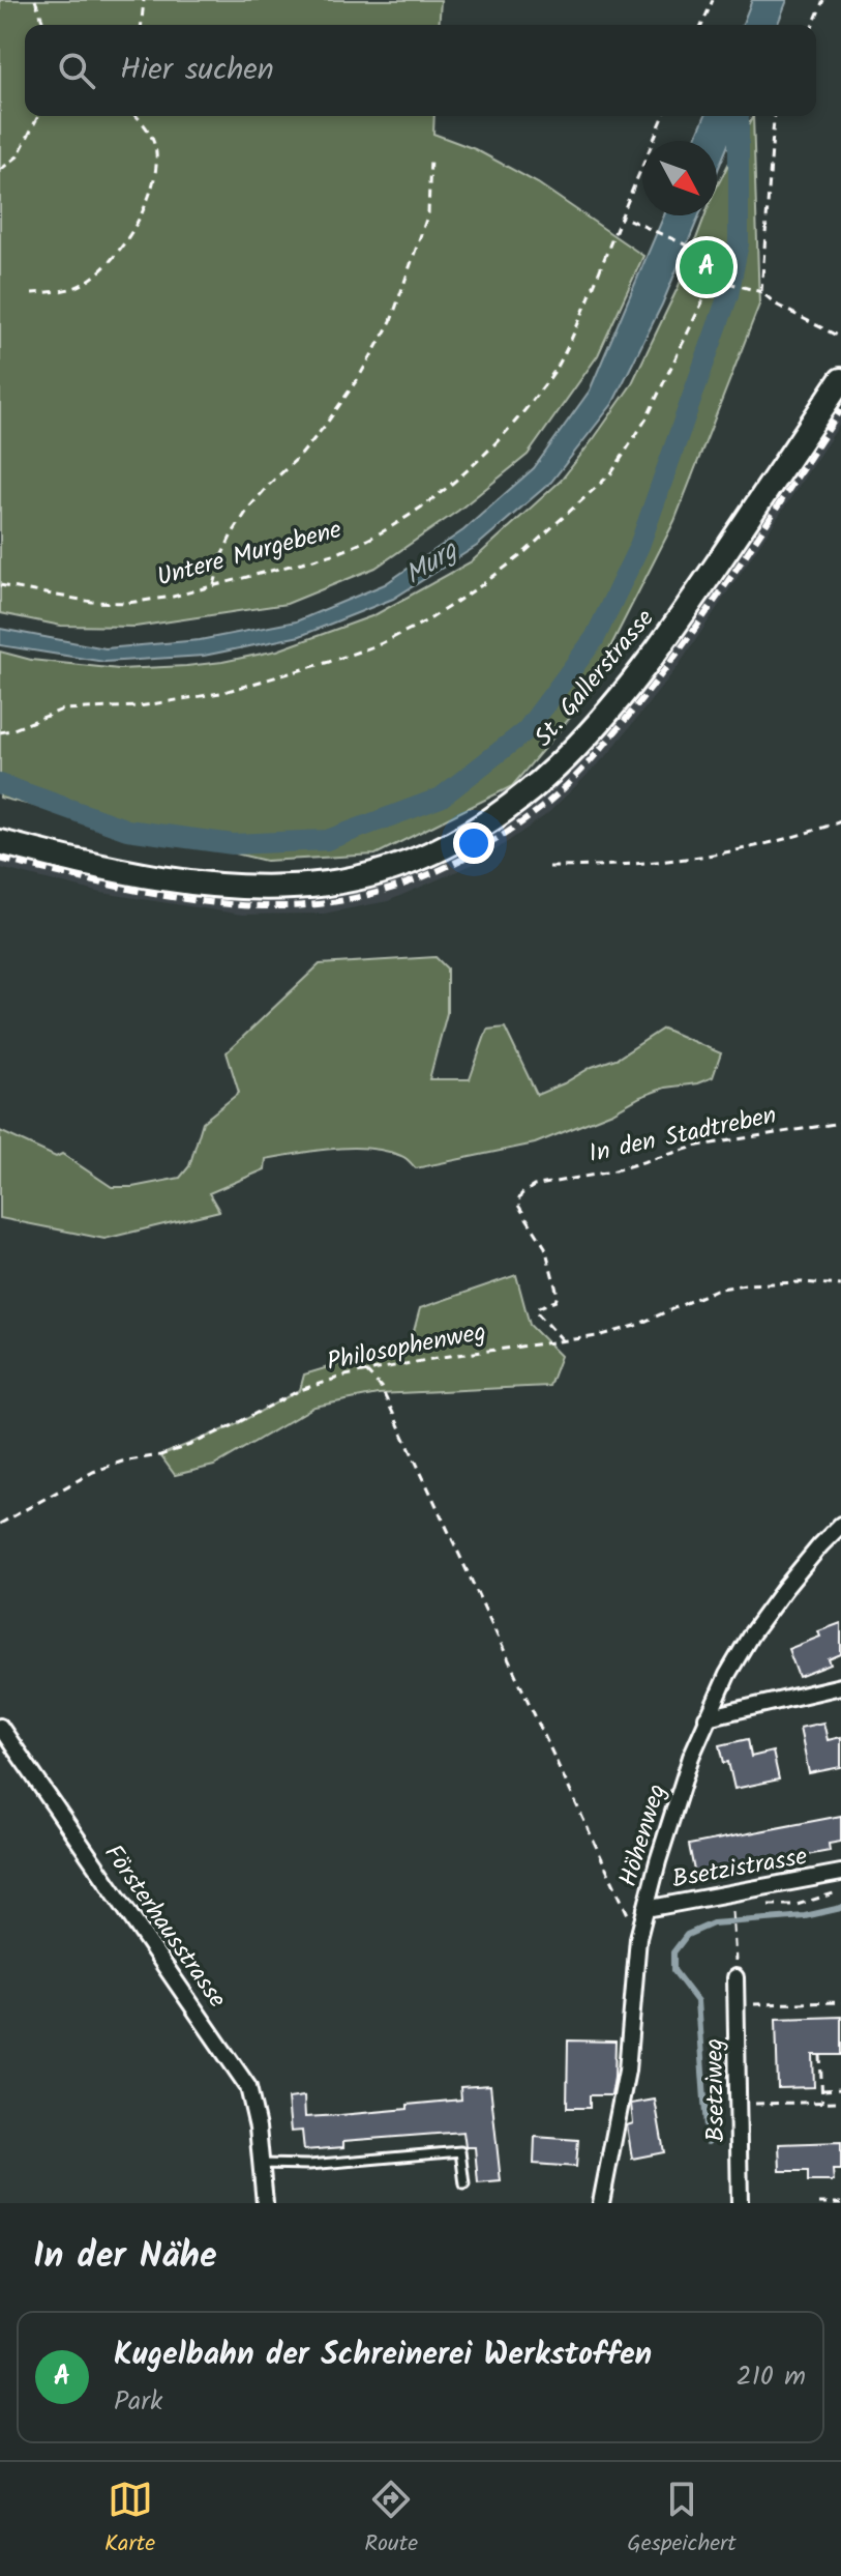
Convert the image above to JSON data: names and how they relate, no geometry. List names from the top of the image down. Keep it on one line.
{"streets":{"main road":["St. Gallerstrasse"],"street":["Höhenweg","Bsetzistrasse","Försterhausstrasse","Bsetziweg"],"path":["Untere Murgebene","In den Stadtreben","Philosophenweg"]},"crossings":[["In den Stadtreben","Philosophenweg"],["Höhenweg","Bsetzistrasse"]],"water":["Murg"],"north":"bottom right","page":{"search":"Hier suchen","pins":"A","heading":"In der Nähe","list":[{"mark":"A","name":"Kugelbahn der Schreinerei Werkstoffen","note":"Park","value":"210 m"}],"nav":["Karte","Route","Gespeichert"]}}
